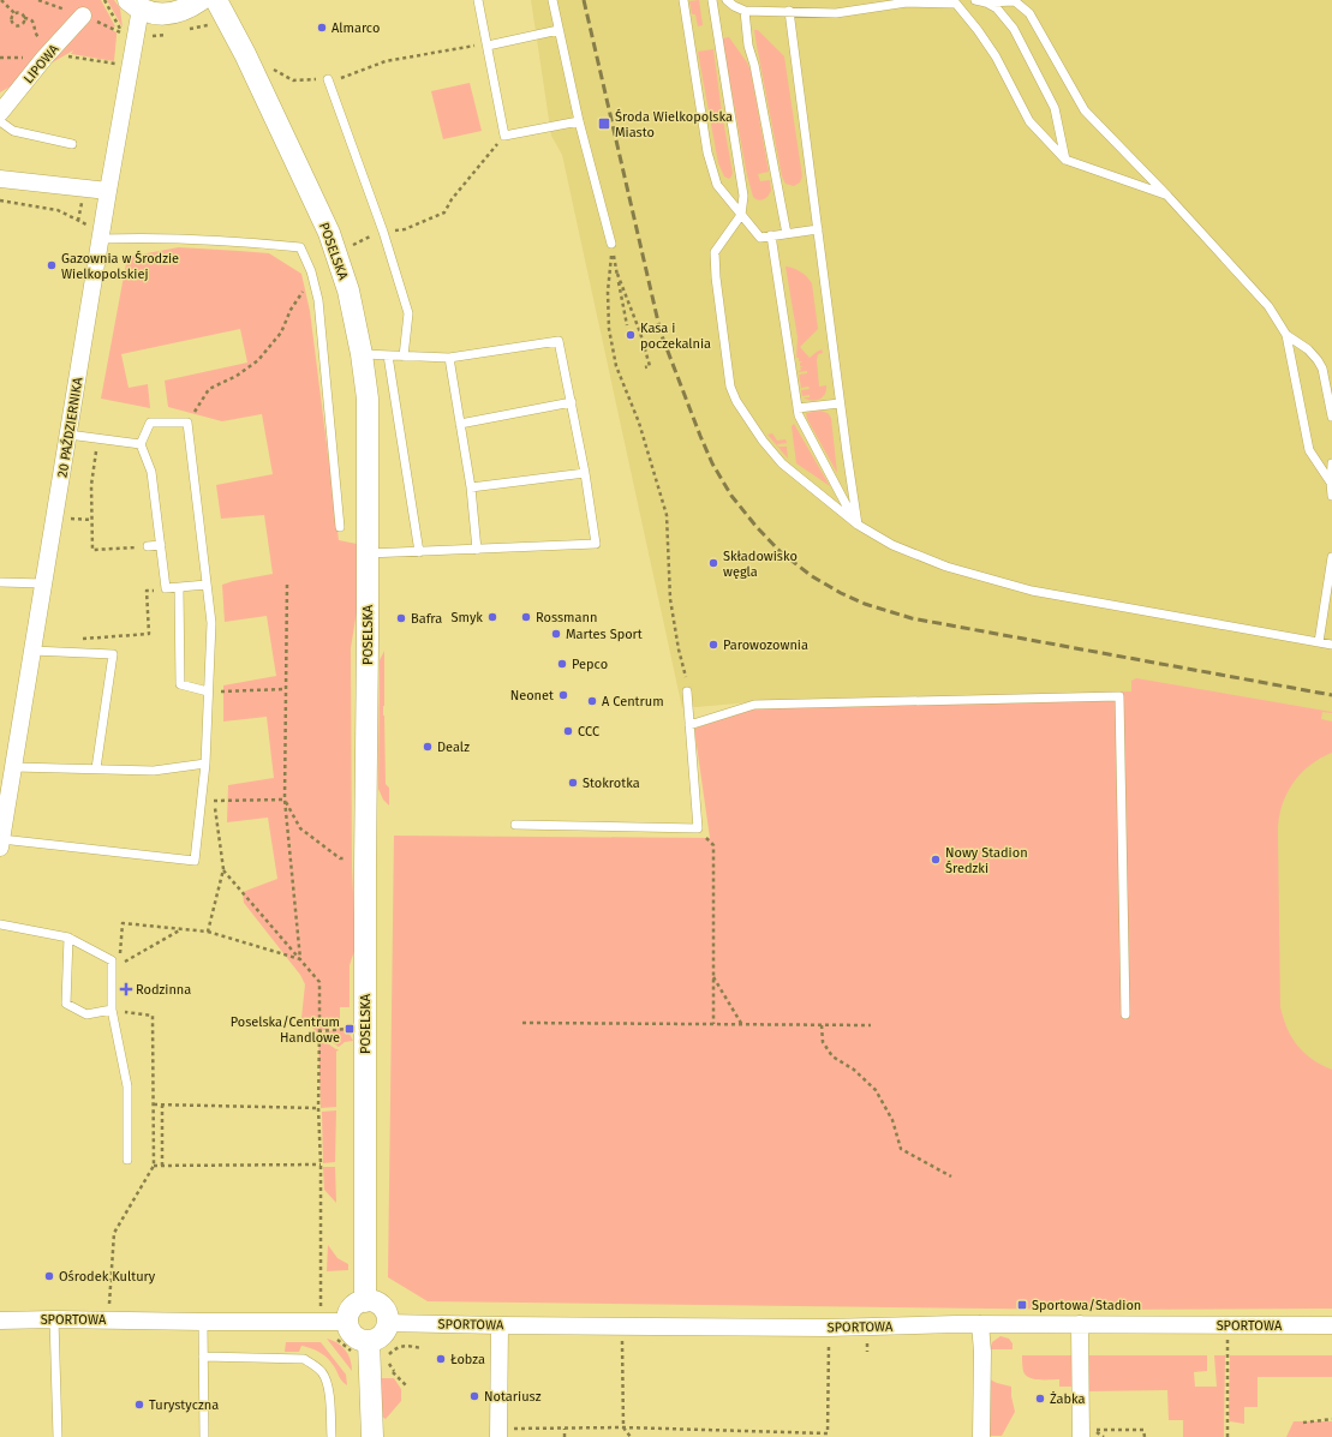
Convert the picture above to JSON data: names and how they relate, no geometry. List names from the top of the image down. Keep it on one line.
{"streets":{"street":["LIPOWA","POSELSKA","20 PAŹDZIERNIKA","SPORTOWA"]},"crossings":[["POSELSKA","SPORTOWA"]],"places":{"other":["Almarco","Gazownia w Środzie Wielkopolskiej","Kasa i poczekalnia","Składowisko węgla","Smyk","Rossmann","Bafra","Martes Sport","Parowozownia","Pepco","Neonet","A Centrum","CCC","Dealz","Stokrotka","Nowy Stadion Średzki","Ośrodek Kultury","Łobza","Notariusz","Żabka","Turystyczna"],"transit":["Środa Wielkopolska Miasto","Poselska/Centrum Handlowe","Sportowa/Stadion"],"health":["Rodzinna"]}}
